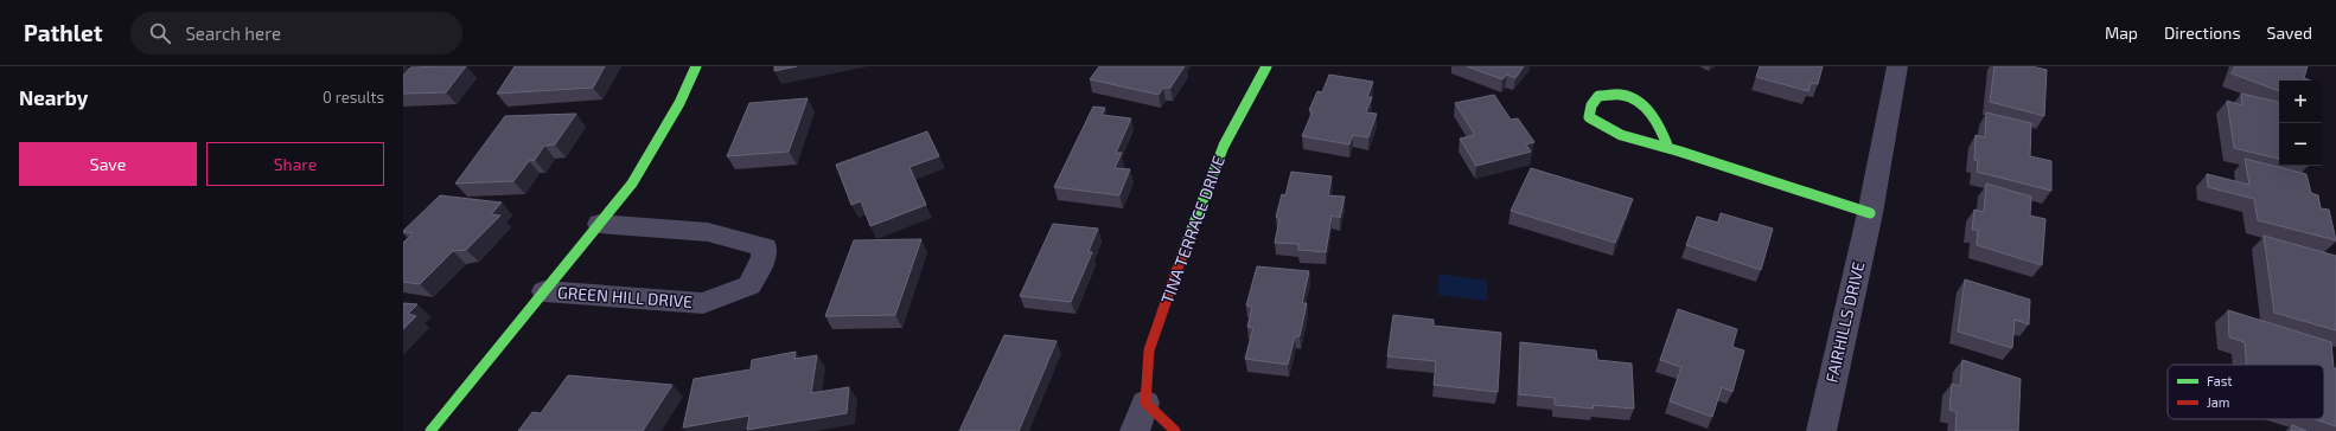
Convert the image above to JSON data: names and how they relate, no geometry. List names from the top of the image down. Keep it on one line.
{"streets":{"street":["TINA TERRACE DRIVE","GREEN HILL DRIVE","FAIRHILLS DRIVE"]},"legend":["Fast","Jam"],"page":{"header":"Pathlet","search":"Search here","nav":["Map","Directions","Saved"],"heading":["Nearby","0 results"],"map_buttons":["+","−"],"buttons":["Save","Share"]}}
